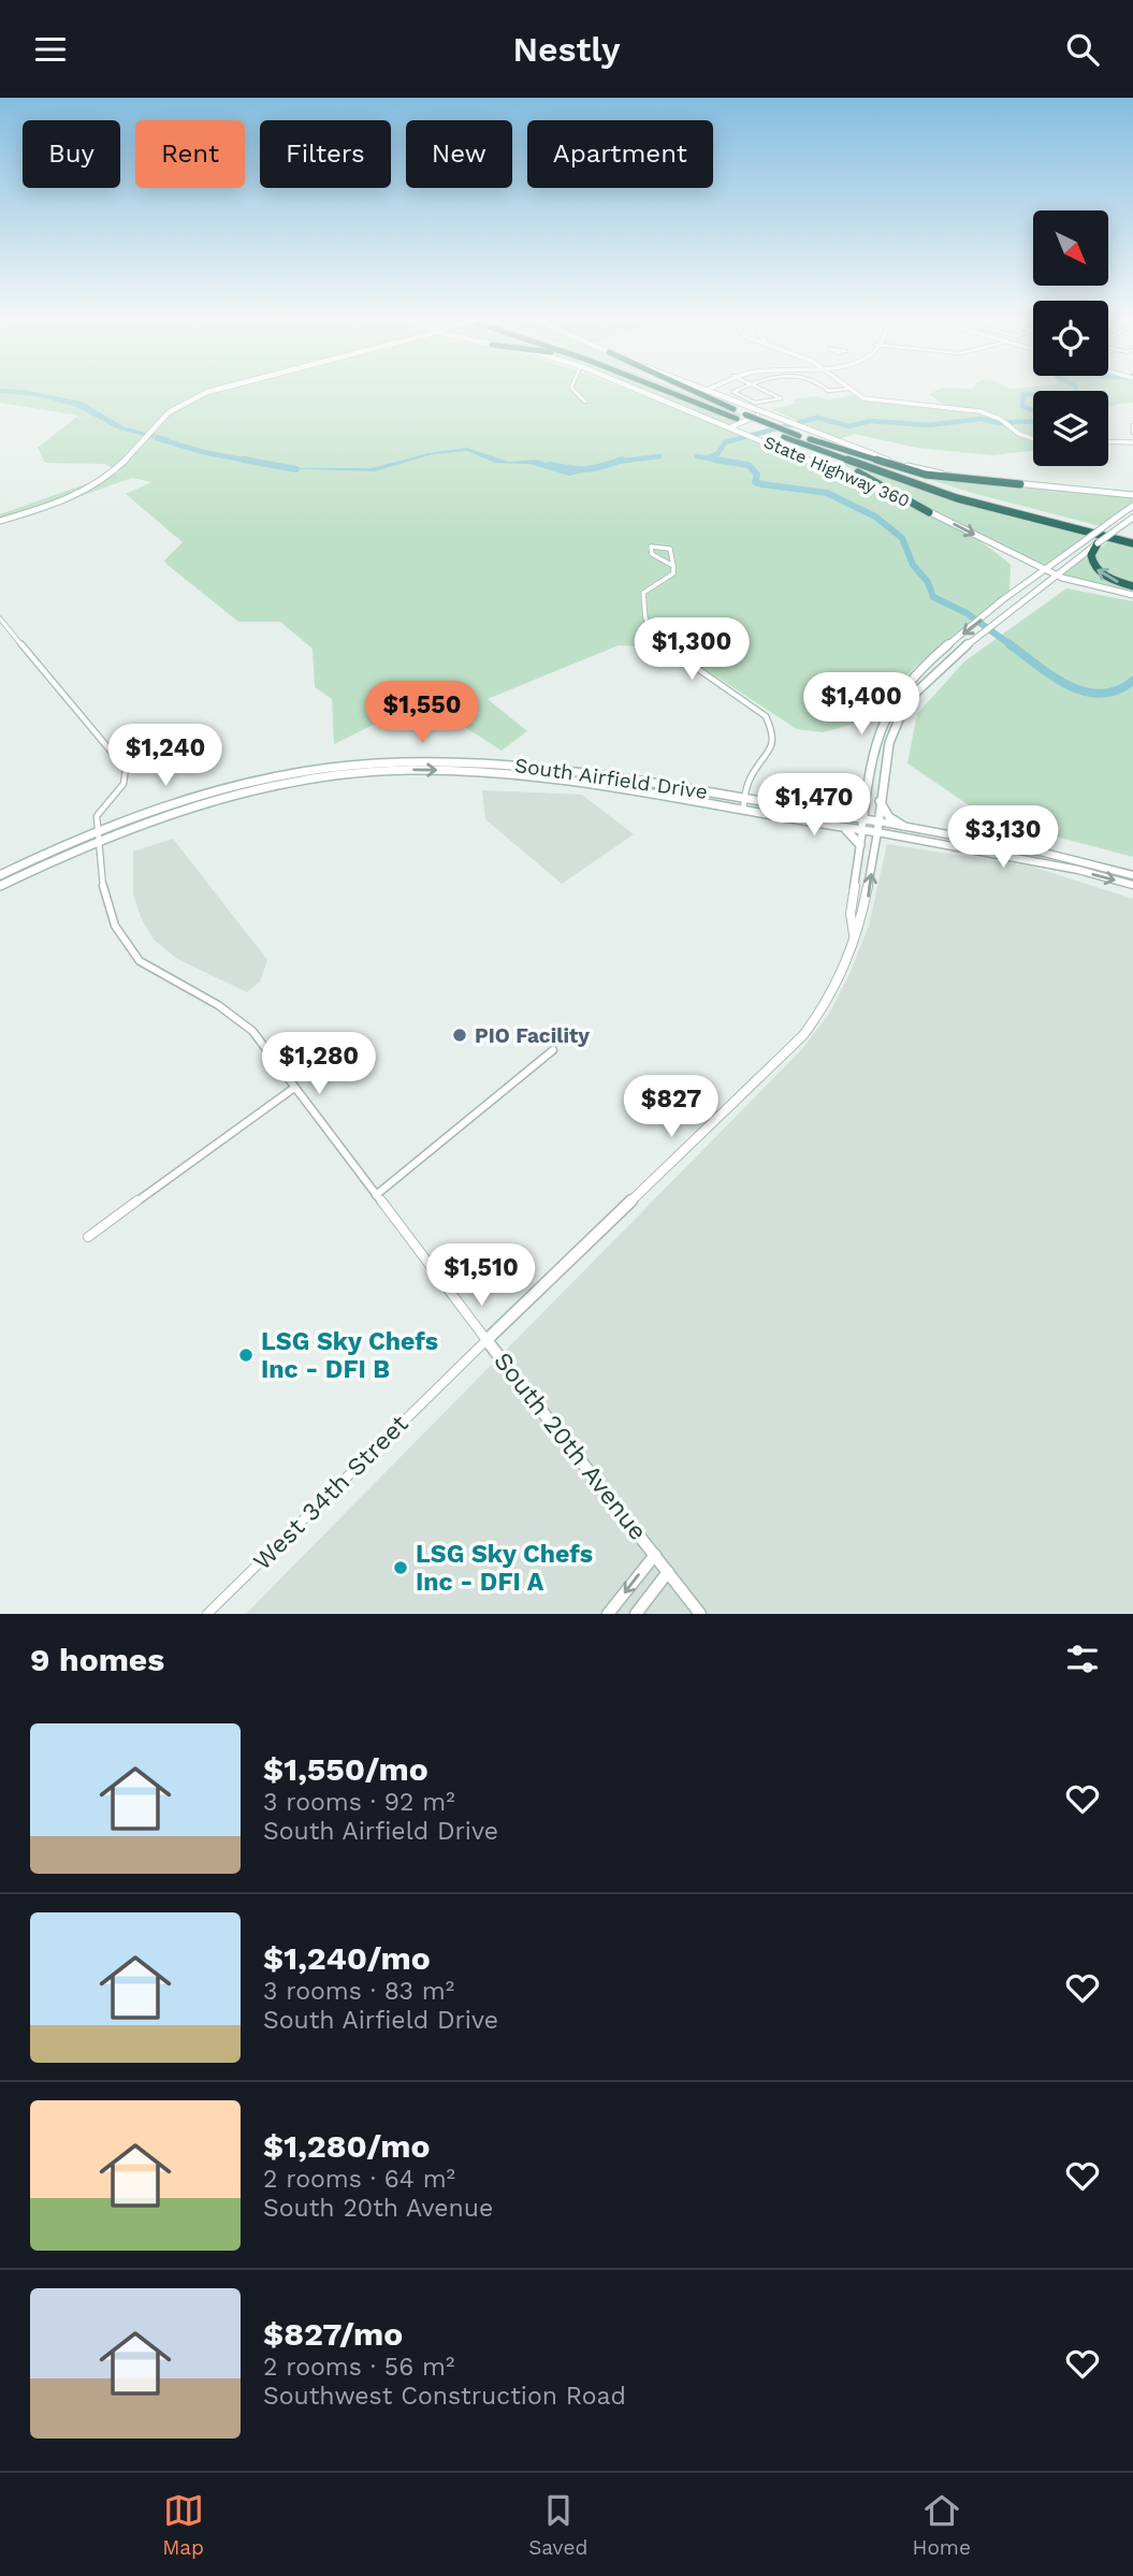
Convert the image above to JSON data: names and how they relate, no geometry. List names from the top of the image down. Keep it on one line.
{"streets":{"main road":["State Highway 360","South Airfield Drive"],"street":["South 20th Avenue","West 34th Street"]},"crossings":[["South Airfield Drive","South 20th Avenue"],["South 20th Avenue","West 34th Street"]],"places":["PIO Facility","LSG Sky Chefs Inc - DFI B","LSG Sky Chefs Inc - DFI A"],"north":"bottom right","page":{"header":"Nestly","chip":["Buy","Rent","Filters","New","Apartment"],"price":["$1,300","$1,400","$1,550","$1,240","$1,470","$3,130","$1,280","$827","$1,510"],"heading":"9 homes","list":[{"name":"$1,550/mo","note":"3 rooms · 92 m² · South Airfield Drive"},{"name":"$1,240/mo","note":"3 rooms · 83 m² · South Airfield Drive"},{"name":"$1,280/mo","note":"2 rooms · 64 m² · South 20th Avenue"},{"name":"$827/mo","note":"2 rooms · 56 m² · Southwest Construction Road"}],"tabs":["Map","Saved","Home"]}}
